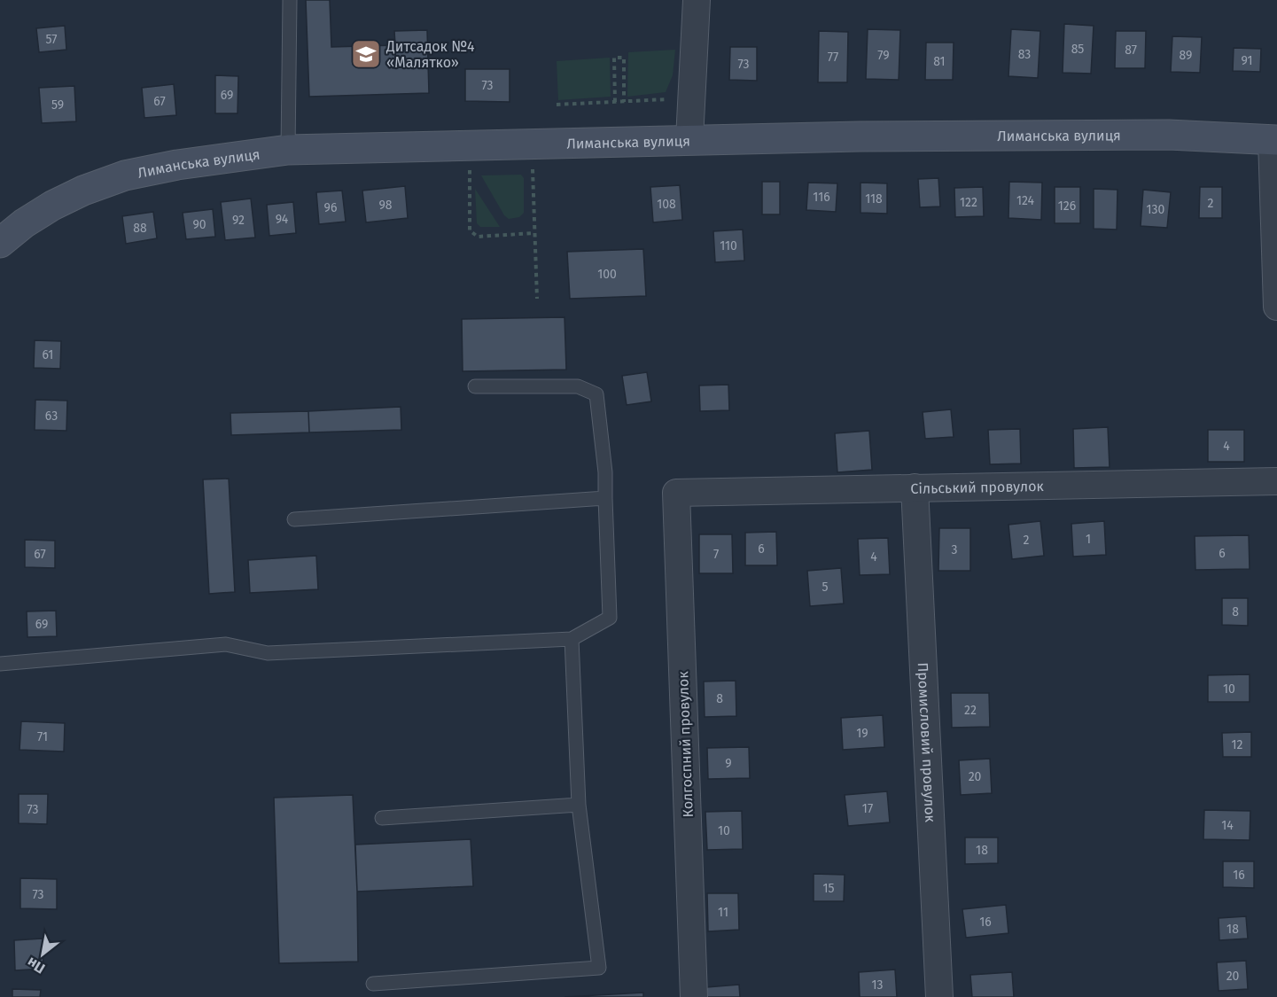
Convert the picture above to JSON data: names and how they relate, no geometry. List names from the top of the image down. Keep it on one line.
{"streets":{"street":["Лиманська вулиця","Сільський провулок","Промисловий провулок","Колгоспний провулок"]},"crossings":[["Сільський провулок","Промисловий провулок"],["Сільський провулок","Колгоспний провулок"]],"places":{"school or university":["Дитсадок №4 «Малятко»"]},"house_numbers":["57","85","87","83","79","89","77","91","81","73","73","69","67","59","116","118","124","122","2","108","98","126","96","130","94","92","90","88","110","100","61","63","4","1","2","6","3","6","67","7","4","5","8","69","10","8","22","19","71","12","9","20","17","73","14","10","18","16","15","73","11","16","18","20","13"],"north":"bottom left"}
